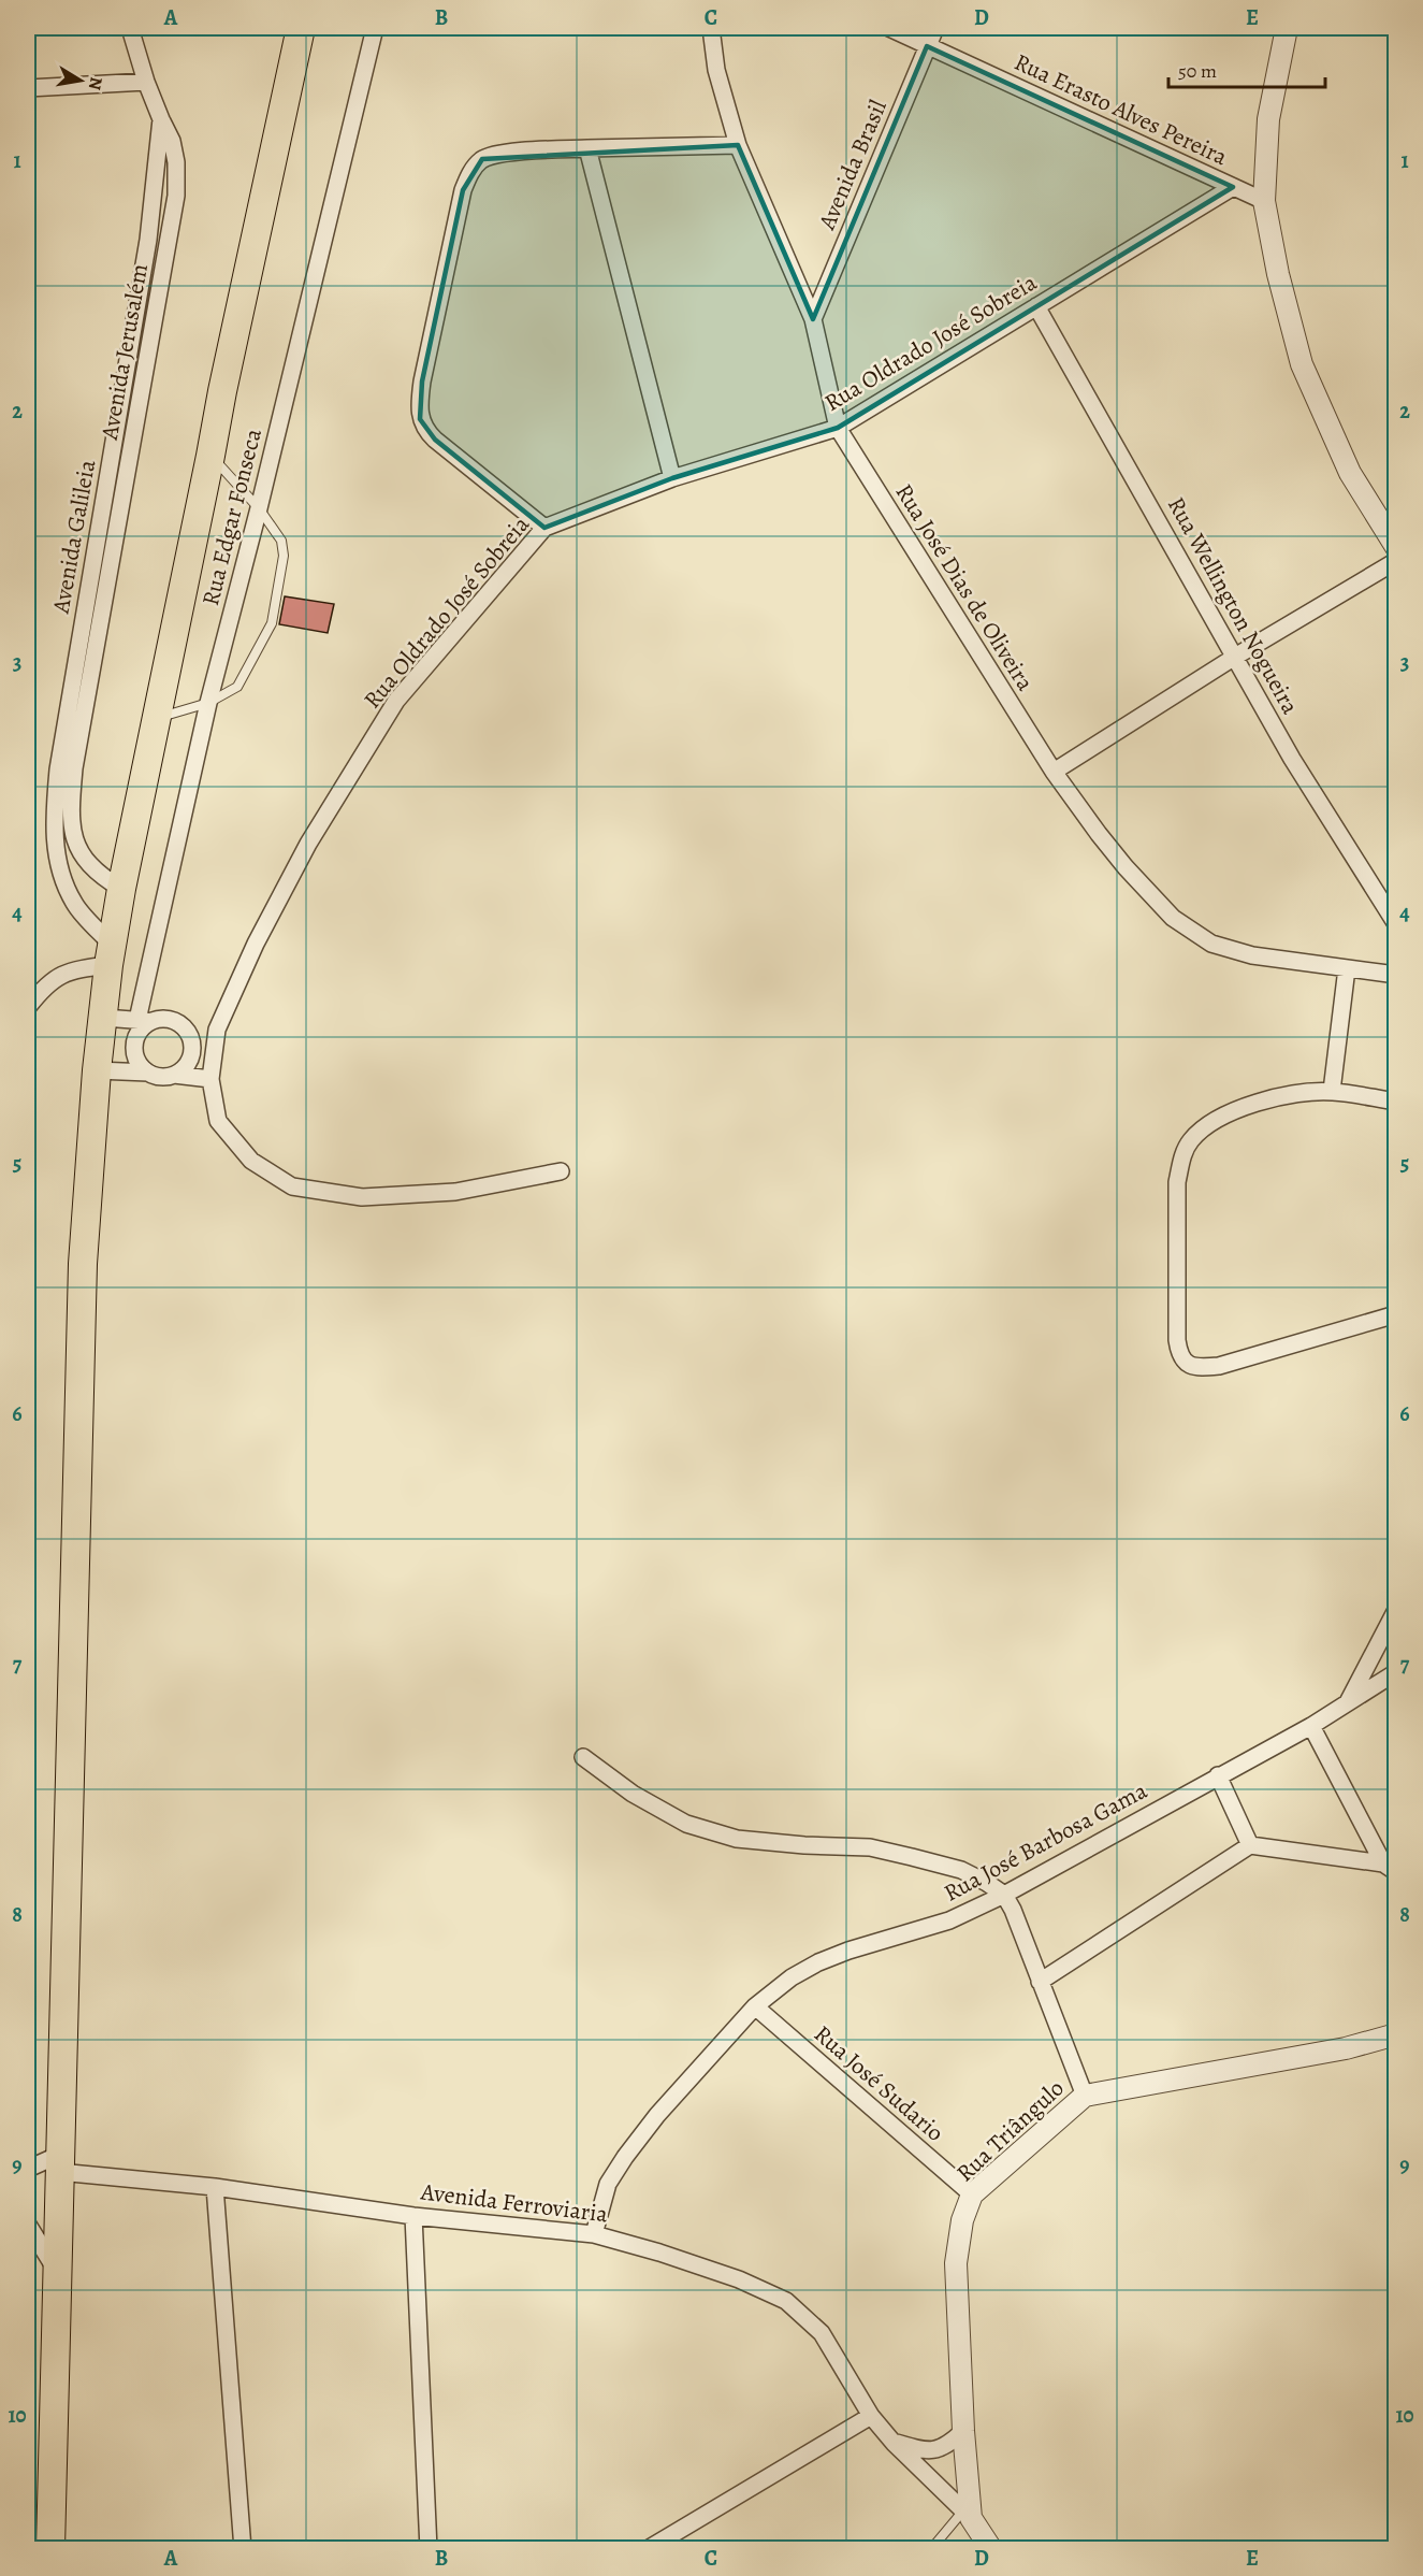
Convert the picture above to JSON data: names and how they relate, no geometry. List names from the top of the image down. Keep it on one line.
{"streets":{"street":["Rua Erasto Alves Pereira","Avenida Brasil","Rua Oldrado José Sobreia","Avenida Jerusalém","Rua Edgar Fonseca","Avenida Galileia","Rua José Dias de Oliveira","Rua Wellington Nogueira","Rua José Barbosa Gama","Rua José Sudario","Rua Triângulo","Avenida Ferroviaria"]},"crossings":[["Rua Erasto Alves Pereira","Avenida Brasil"],["Rua Erasto Alves Pereira","Rua Oldrado José Sobreia"],["Avenida Brasil","Rua José Dias de Oliveira"],["Rua Oldrado José Sobreia","Rua José Dias de Oliveira"],["Rua Oldrado José Sobreia","Rua Wellington Nogueira"],["Avenida Jerusalém","Avenida Galileia"],["Rua José Barbosa Gama","Rua José Sudario"],["Rua José Barbosa Gama","Avenida Ferroviaria"],["Rua José Sudario","Rua Triângulo"],["Rua Triângulo","Avenida Ferroviaria"]],"scale_bar":"50 m","north":"right","grid":{"columns":["A","B","C","D","E"],"rows":["1","2","3","4","5","6","7","8","9","10"]}}
